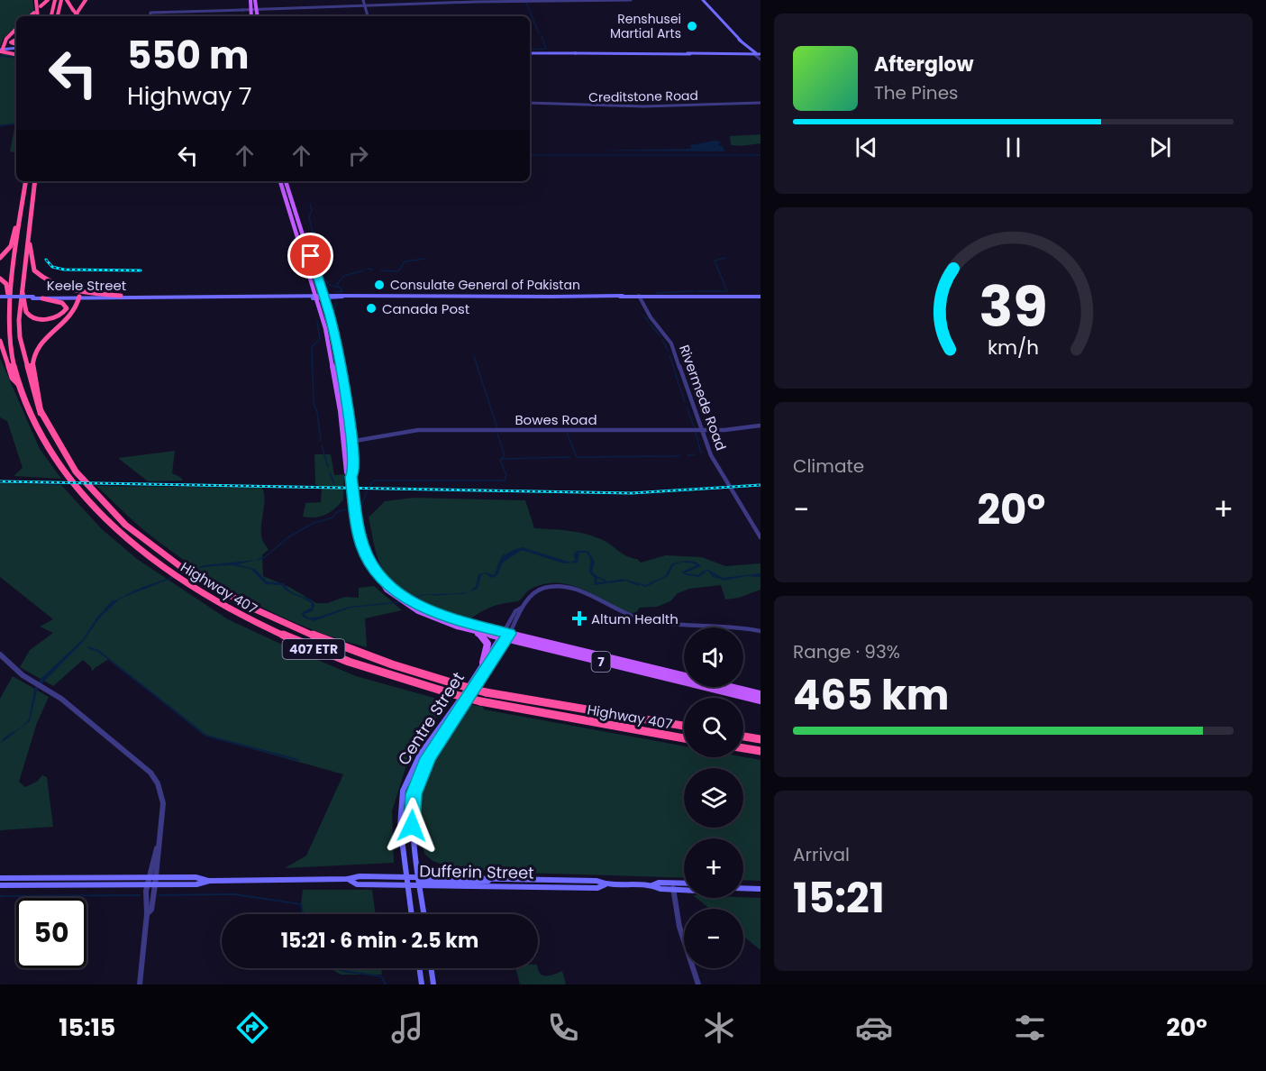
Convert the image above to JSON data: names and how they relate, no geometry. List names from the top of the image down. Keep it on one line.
{"streets":{"highway":["Highway 407","407 ETR"],"main road":["Keele Street","7","Centre Street","Dufferin Street"],"street":["Creditstone Road","Rivermede Road","Bowes Road"]},"crossings":[["Keele Street","Rivermede Road"],["Keele Street","7"],["Rivermede Road","Bowes Road"],["Bowes Road","7"],["7","Centre Street"],["Centre Street","Dufferin Street"]],"places":{"other":["Renshusei Martial Arts","Consulate General of Pakistan","Canada Post"],"health":["Altum Health"]},"page":{"turn":["550 m","Highway 7"],"song":["Afterglow","The Pines"],"tile":["Climate",["Range · 93%","465 km"],["Arrival","15:21"]],"heat":["−","20°","+"],"map_buttons":["+","−"],"limit":"50","trip":"15:21 · 6 min · 2.5 km","tabs":["15:15","20°"],"gauge":["39","km/h"]}}
